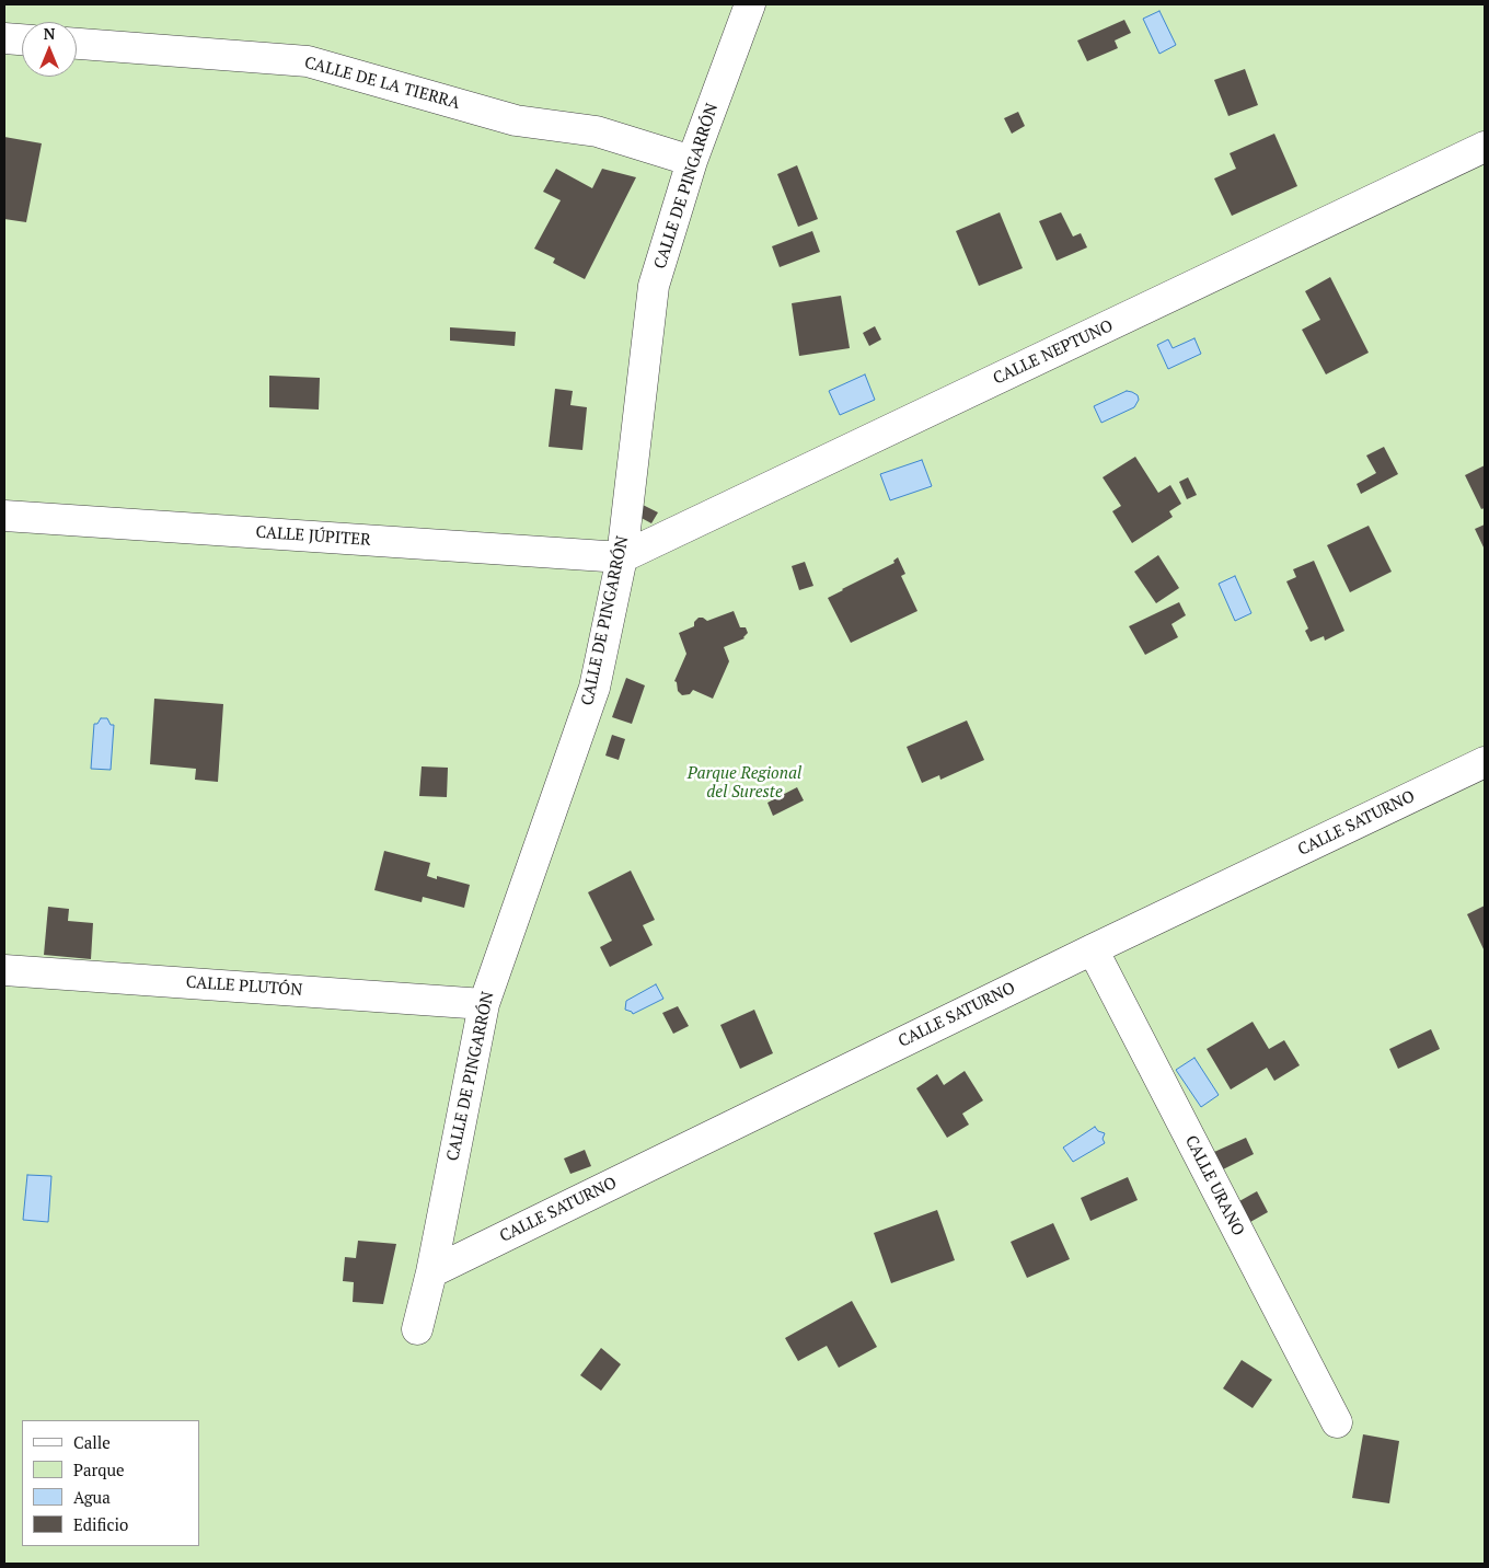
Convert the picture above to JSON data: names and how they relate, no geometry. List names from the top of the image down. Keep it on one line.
{"streets":{"street":["CALLE DE LA TIERRA","CALLE DE PINGARRÓN","CALLE NEPTUNO","CALLE JÚPITER","CALLE SATURNO","CALLE PLUTÓN","CALLE URANO"]},"crossings":[["CALLE DE LA TIERRA","CALLE DE PINGARRÓN"],["CALLE DE PINGARRÓN","CALLE NEPTUNO"],["CALLE DE PINGARRÓN","CALLE JÚPITER"],["CALLE DE PINGARRÓN","CALLE SATURNO"],["CALLE DE PINGARRÓN","CALLE PLUTÓN"],["CALLE NEPTUNO","CALLE JÚPITER"],["CALLE SATURNO","CALLE URANO"]],"parks":["Parque Regional del Sureste"],"legend":["Calle","Parque","Agua","Edificio"],"north":"top"}
